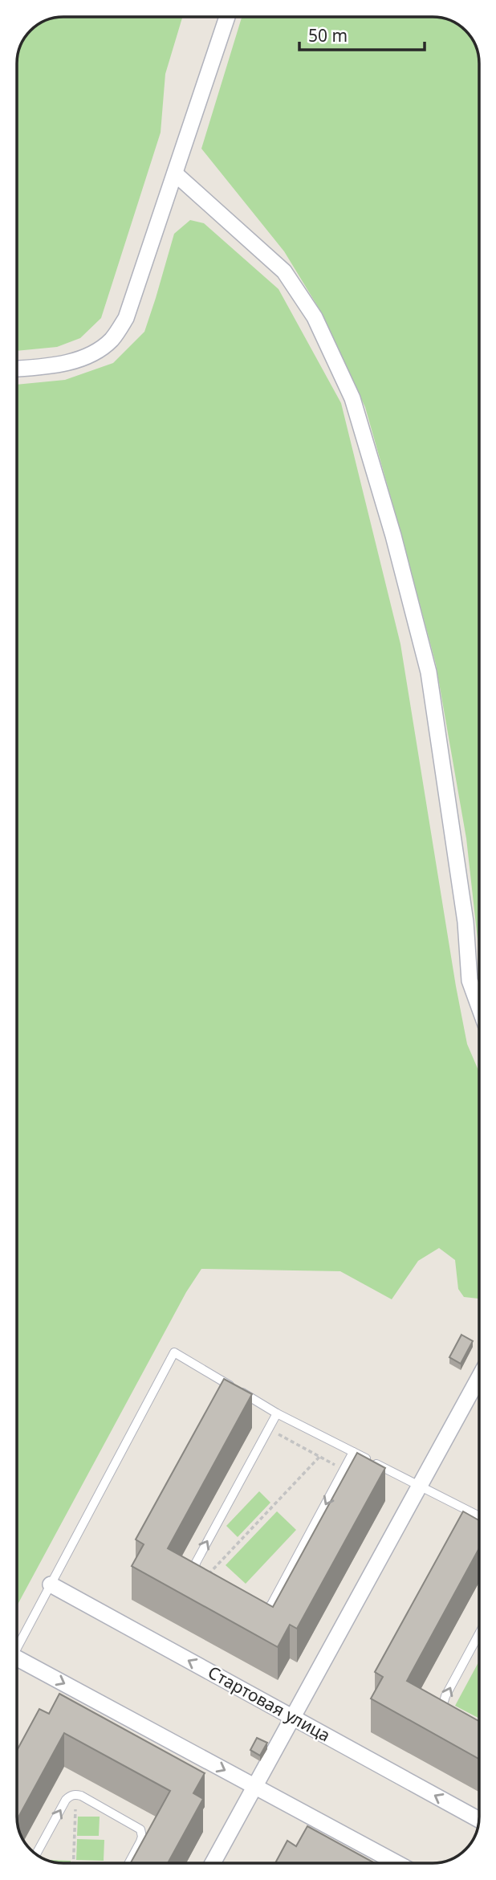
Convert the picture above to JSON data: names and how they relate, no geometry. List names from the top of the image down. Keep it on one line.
{"streets":{"street":["Стартовая улица"]},"scale_bar":"50 m"}
